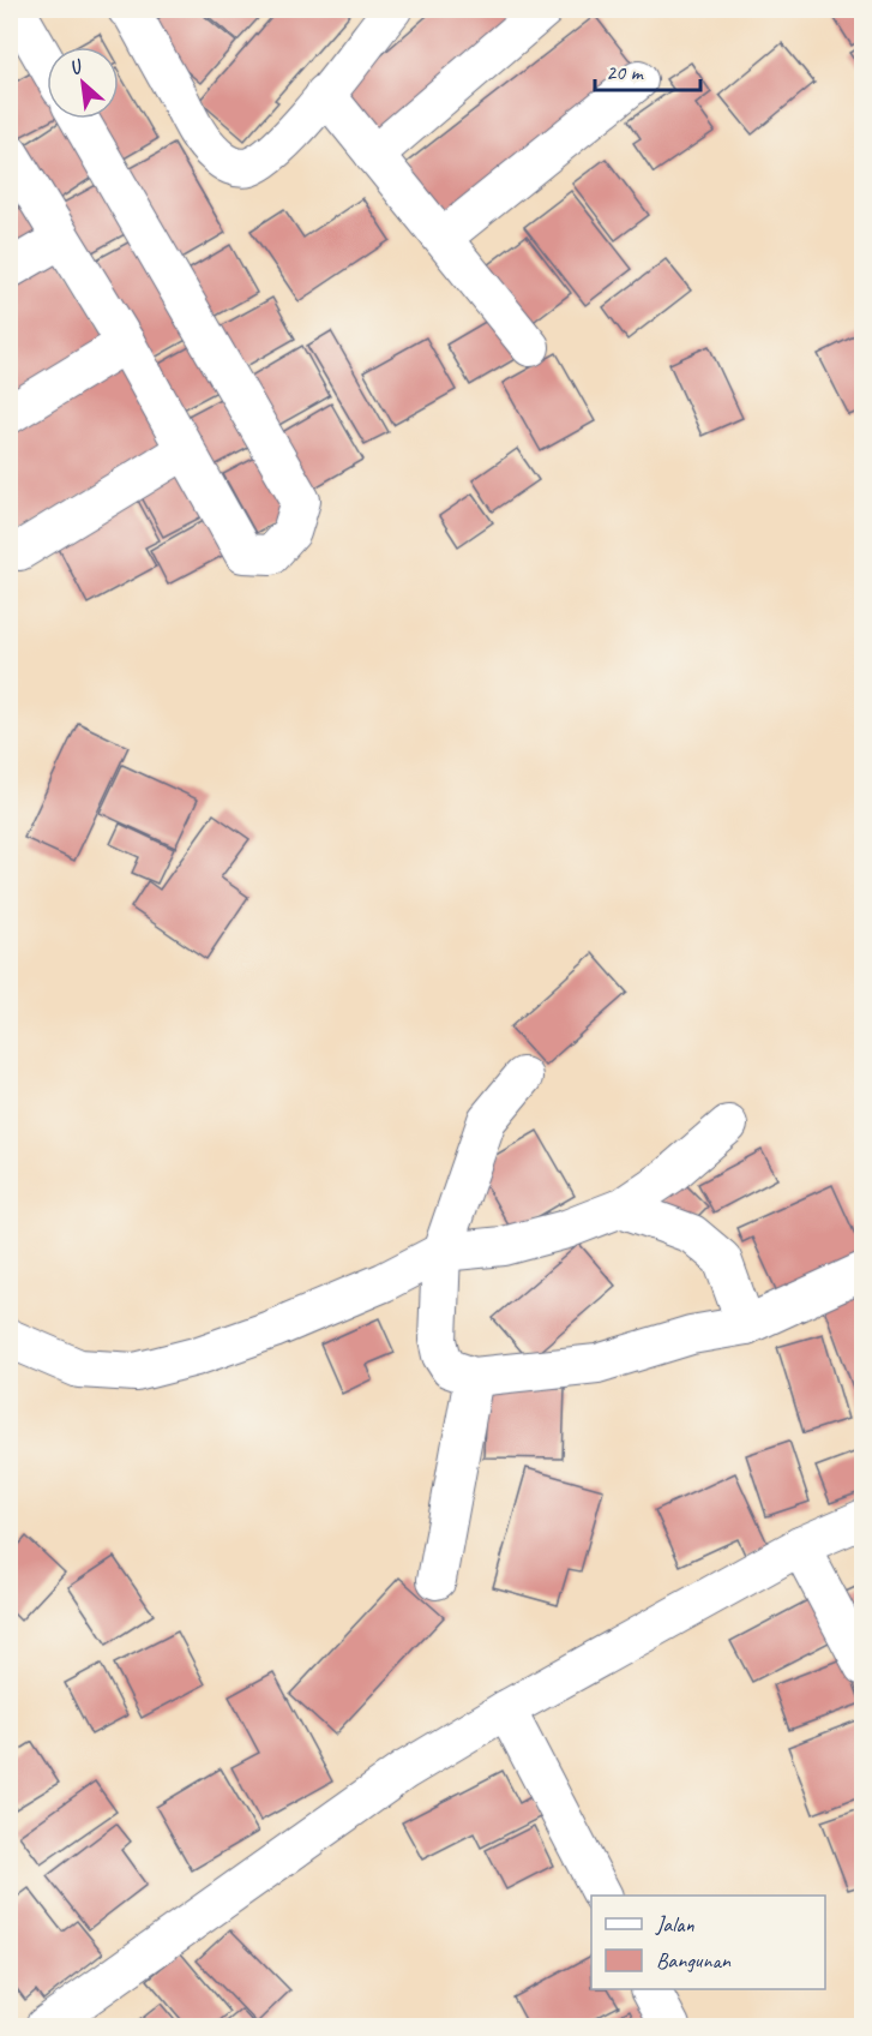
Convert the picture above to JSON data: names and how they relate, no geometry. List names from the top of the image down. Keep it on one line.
{"legend":["Jalan","Bangunan"],"scale_bar":"20 m","north":"top left"}
